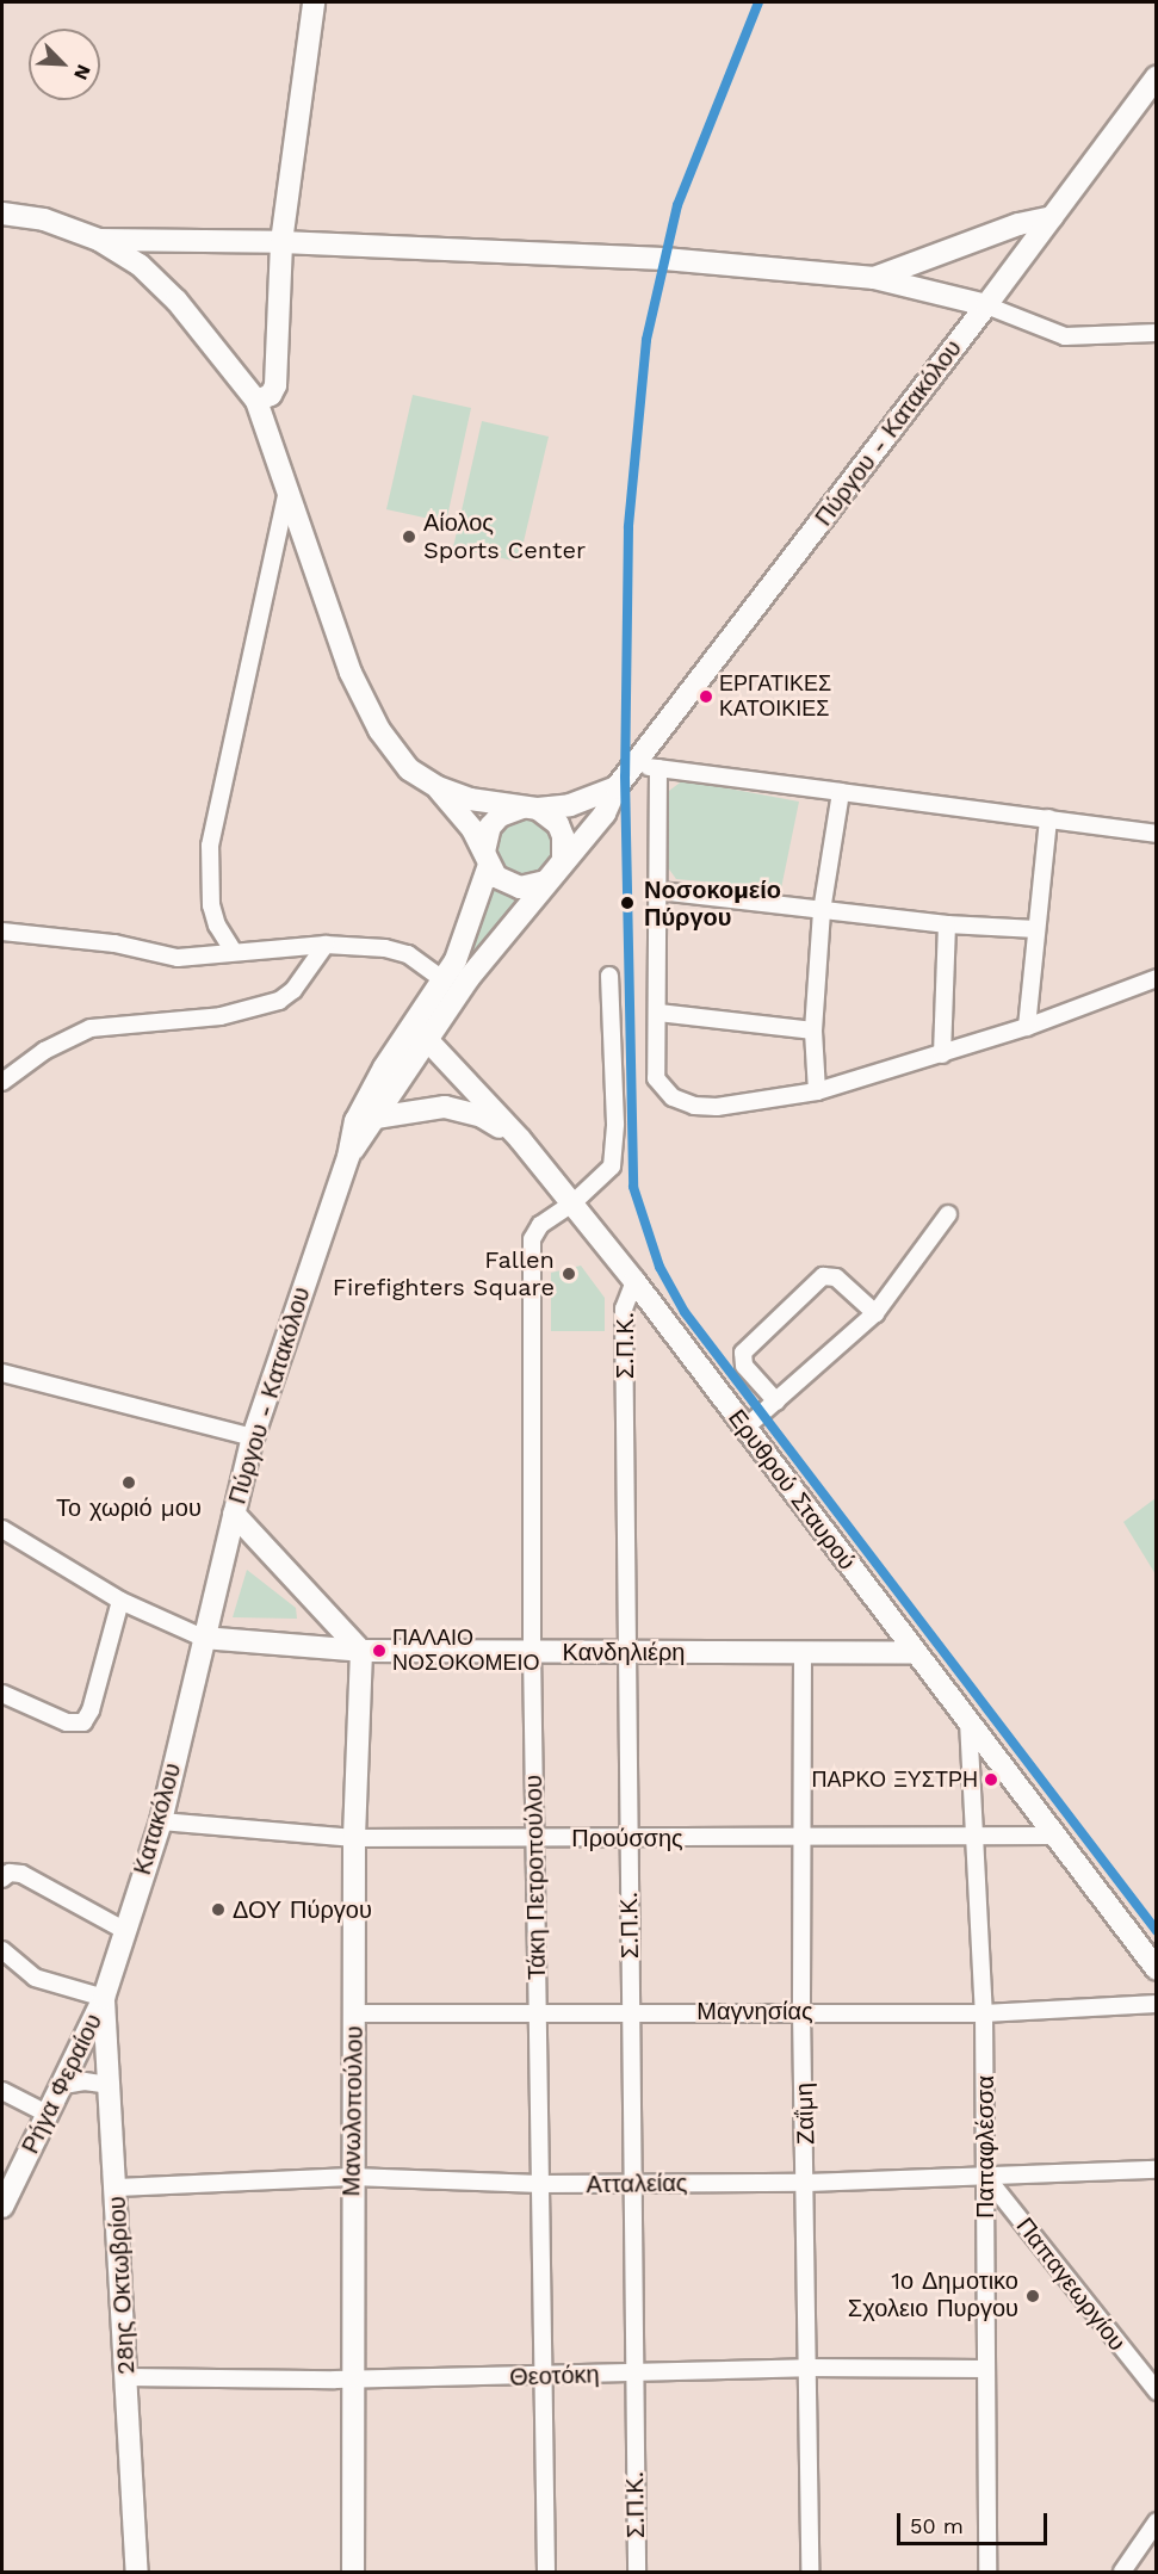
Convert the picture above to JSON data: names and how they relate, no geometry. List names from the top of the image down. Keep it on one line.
{"streets":{"main road":["Πύργου - Κατακόλου","Ερυθρού Σταυρού","Κανδηλιέρη","Κατακόλου","Ρήγα Φεραίου","Μανωλοπούλου","28ης Οκτωβρίου"],"street":["Σ.Π.Κ.","Προύσσης","Τάκη Πετροπούλου","Μαγνησίας","Ζαΐμη","Παπαφλέσσα","Ατταλείας","Παπαγεωργίου","Θεοτόκη"]},"crossings":[["Πύργου - Κατακόλου","Ερυθρού Σταυρού"],["Πύργου - Κατακόλου","Κανδηλιέρη"],["Πύργου - Κατακόλου","Κατακόλου"],["Σ.Π.Κ.","Ερυθρού Σταυρού"],["Σ.Π.Κ.","Κανδηλιέρη"],["Σ.Π.Κ.","Προύσσης"],["Σ.Π.Κ.","Μαγνησίας"],["Σ.Π.Κ.","Ατταλείας"],["Σ.Π.Κ.","Θεοτόκη"],["Ερυθρού Σταυρού","Κανδηλιέρη"],["Ερυθρού Σταυρού","Προύσσης"],["Ερυθρού Σταυρού","Τάκη Πετροπούλου"],["Ερυθρού Σταυρού","Παπαφλέσσα"],["Κανδηλιέρη","Κατακόλου"],["Κανδηλιέρη","Τάκη Πετροπούλου"],["Κανδηλιέρη","Μανωλοπούλου"],["Κανδηλιέρη","Ζαΐμη"],["Κατακόλου","Προύσσης"],["Κατακόλου","Ρήγα Φεραίου"],["Κατακόλου","28ης Οκτωβρίου"],["Προύσσης","Τάκη Πετροπούλου"],["Προύσσης","Μανωλοπούλου"],["Προύσσης","Ζαΐμη"],["Προύσσης","Παπαφλέσσα"],["Τάκη Πετροπούλου","Μαγνησίας"],["Τάκη Πετροπούλου","Ατταλείας"],["Τάκη Πετροπούλου","Θεοτόκη"],["Μαγνησίας","Μανωλοπούλου"],["Μαγνησίας","Ζαΐμη"],["Μαγνησίας","Παπαφλέσσα"],["Ρήγα Φεραίου","28ης Οκτωβρίου"],["Μανωλοπούλου","Ατταλείας"],["Μανωλοπούλου","Θεοτόκη"],["Ζαΐμη","Ατταλείας"],["Ζαΐμη","Θεοτόκη"],["Παπαφλέσσα","Ατταλείας"],["Παπαφλέσσα","Παπαγεωργίου"],["Παπαφλέσσα","Θεοτόκη"],["Ατταλείας","Παπαγεωργίου"],["Ατταλείας","28ης Οκτωβρίου"],["28ης Οκτωβρίου","Θεοτόκη"]],"places":["Αίολος Sports Center","ΕΡΓΑΤΙΚΕΣ ΚΑΤΟΙΚΙΕΣ","Νοσοκομείο Πύργου","Fallen Firefighters Square","Το χωριό μου","ΠΑΛΑΙΟ ΝΟΣΟΚΟΜΕΙΟ","ΠΑΡΚΟ ΞΥΣΤΡΗ","ΔΟΥ Πύργου","1ο Δημοτικο Σχολειο Πυργου"],"scale_bar":"50 m","north":"bottom right"}
